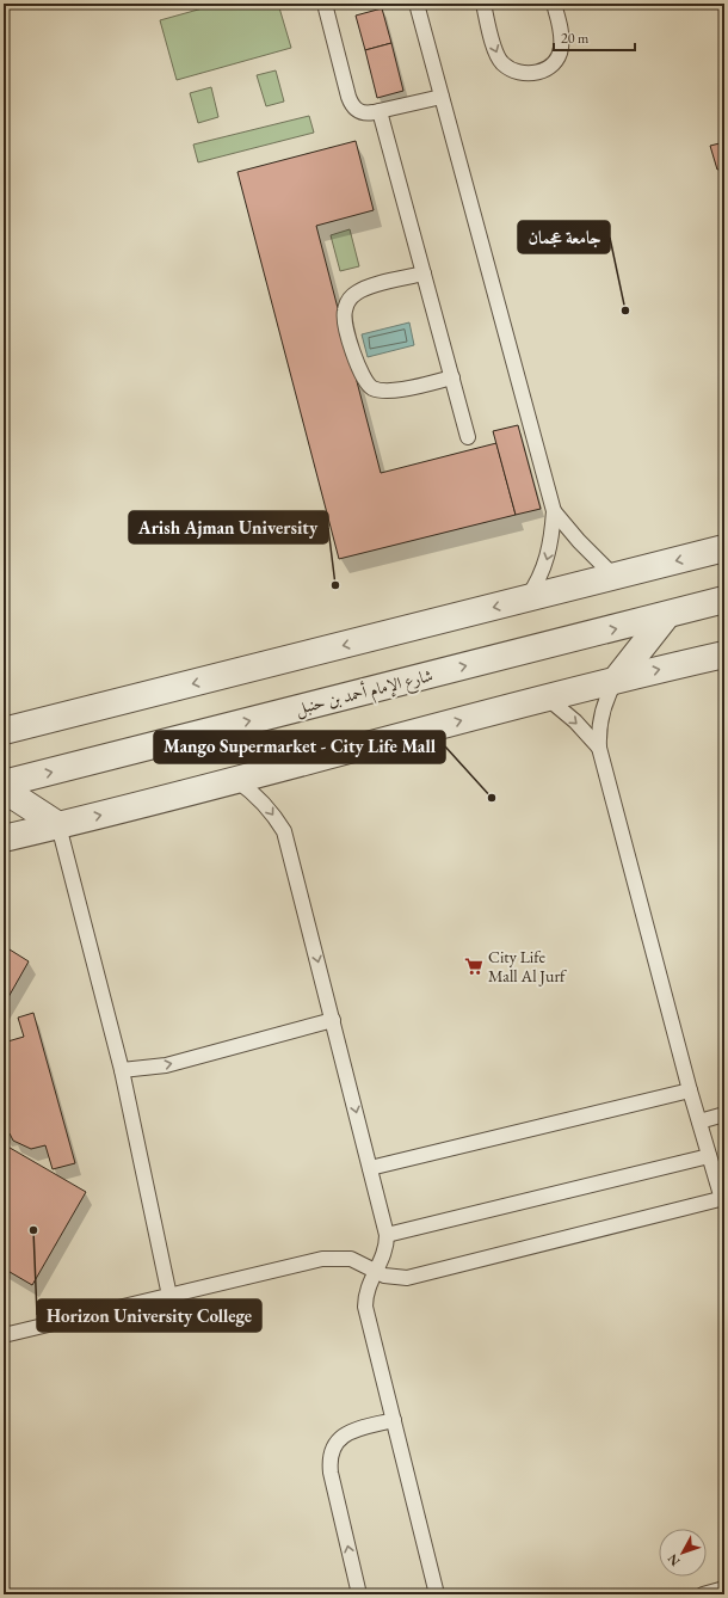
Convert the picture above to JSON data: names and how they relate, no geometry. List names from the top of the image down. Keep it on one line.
{"streets":{"street":["شارع الإمام أحمد بن حنبل"]},"places":{"other":["جامعة عجمان","Arish Ajman University","Mango Supermarket - City Life Mall","Horizon University College"],"supermarket":["City Life Mall Al Jurf"]},"scale_bar":"20 m","north":"bottom left"}
